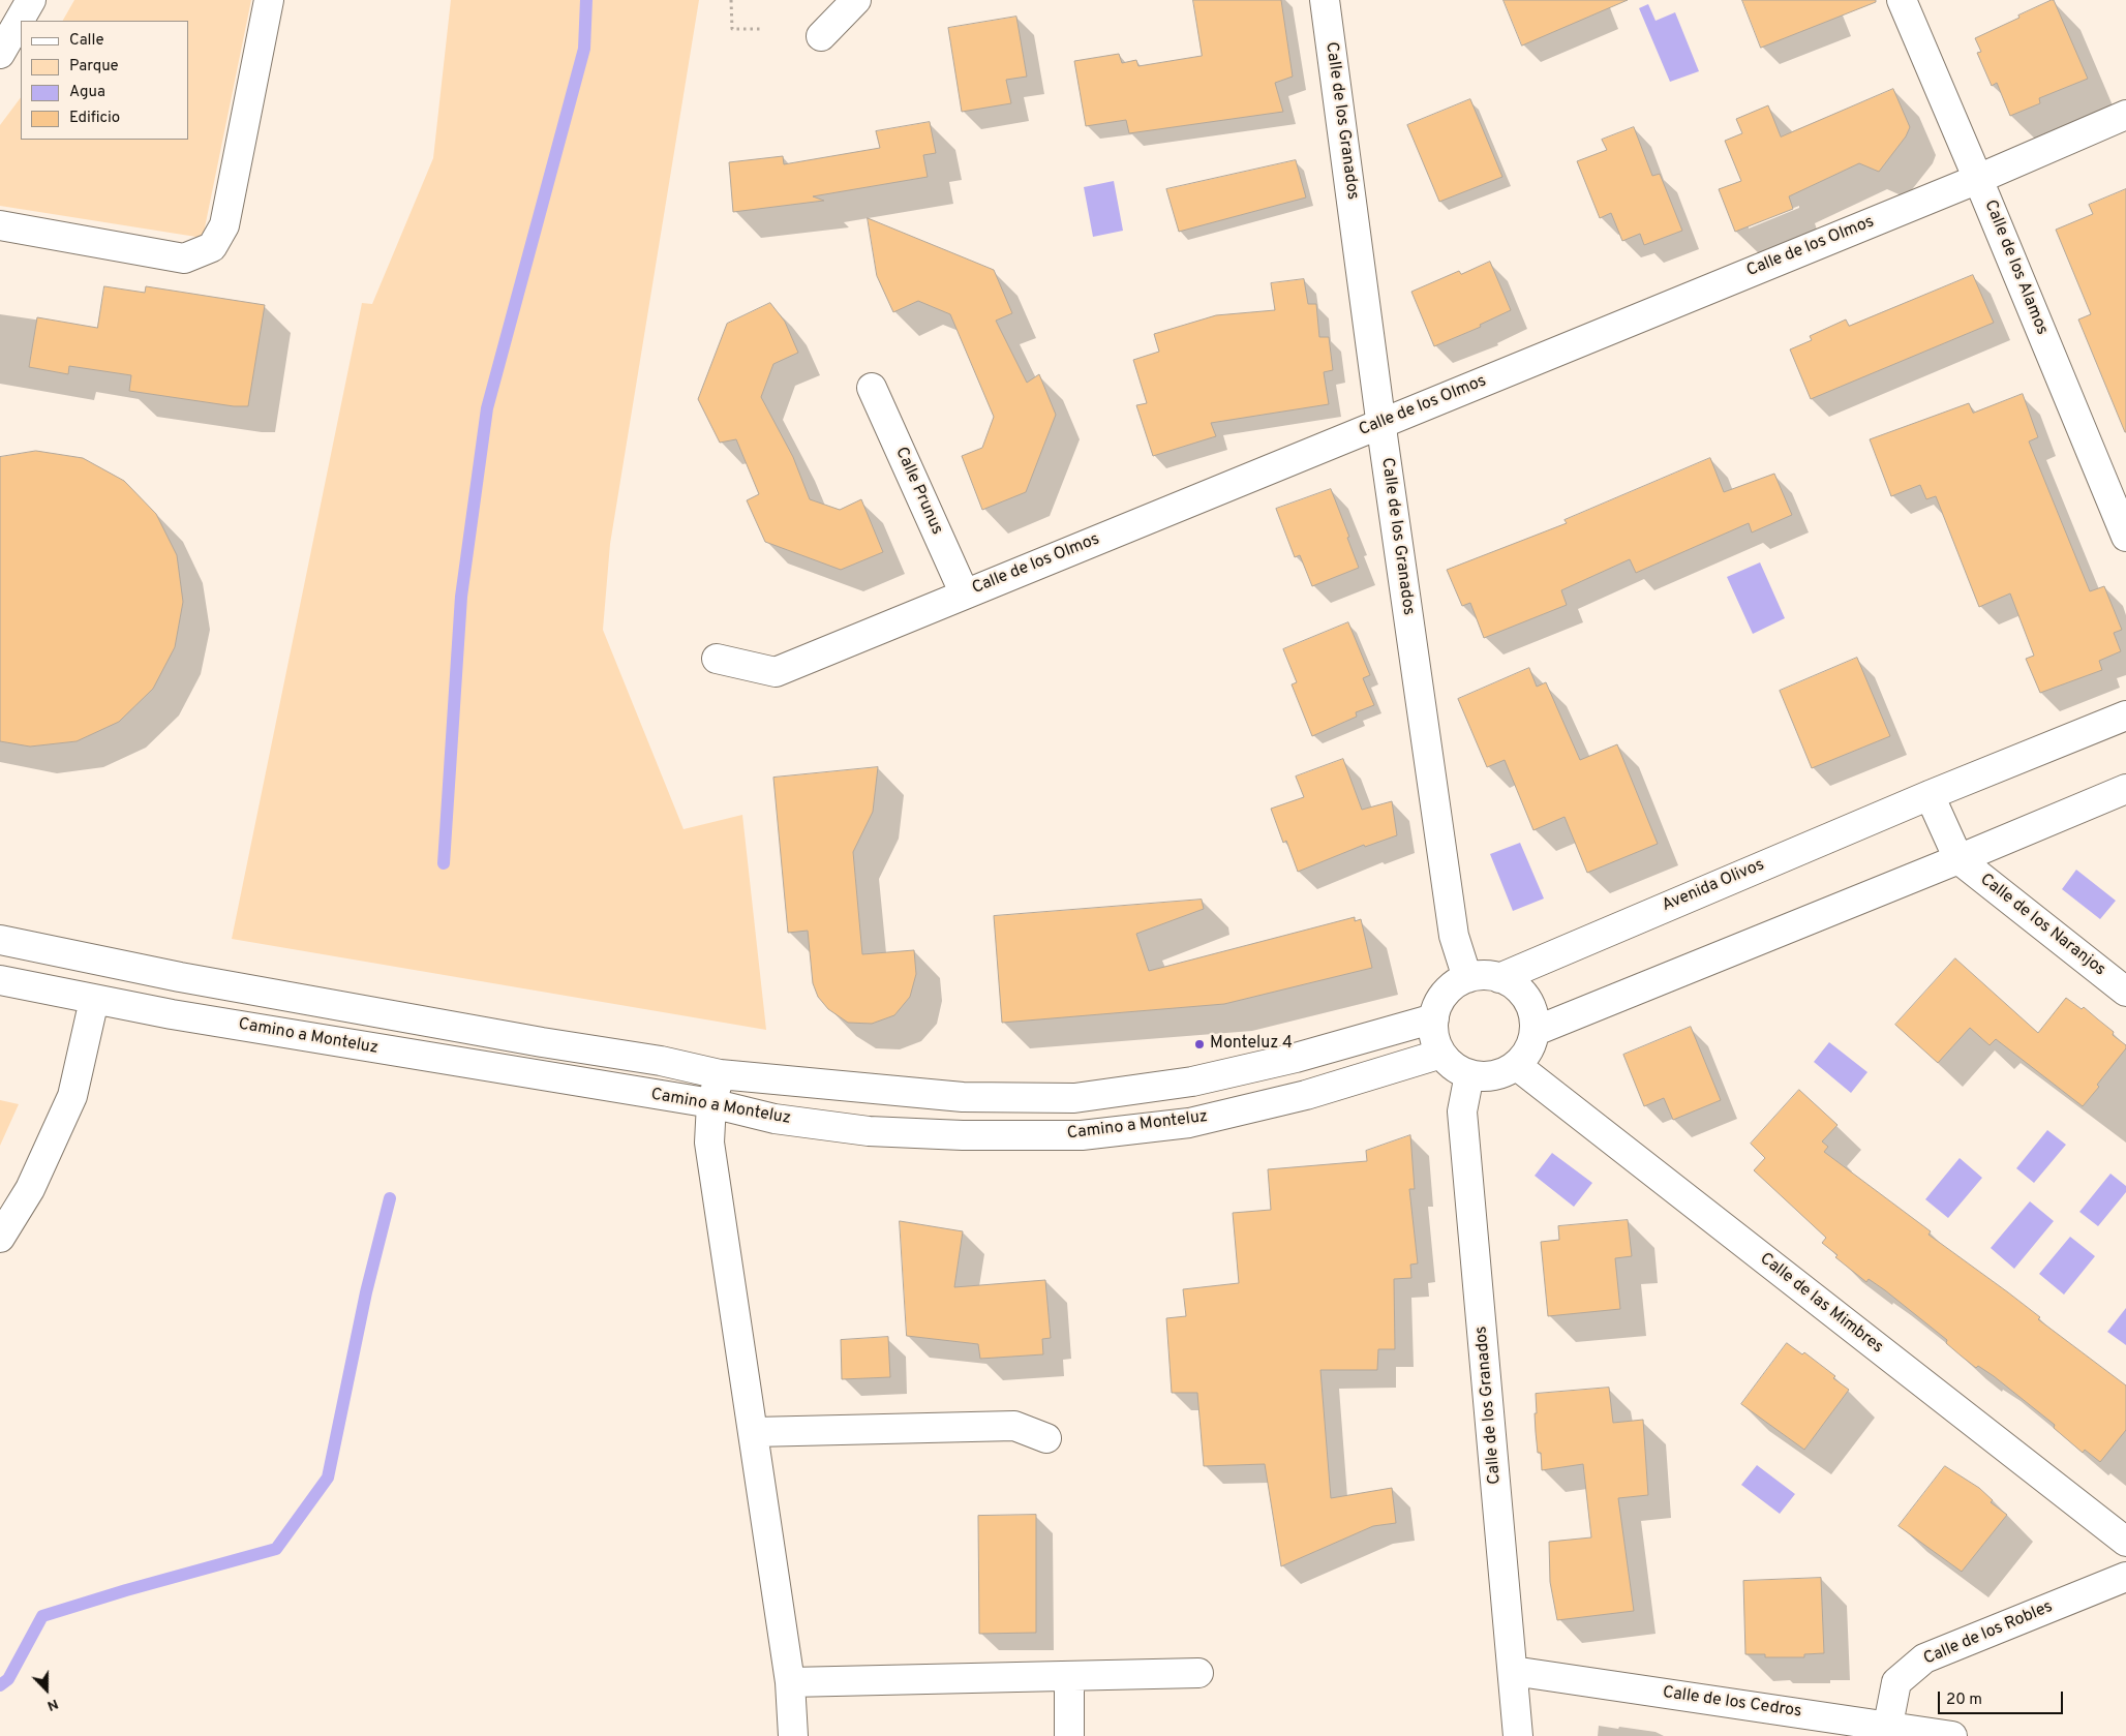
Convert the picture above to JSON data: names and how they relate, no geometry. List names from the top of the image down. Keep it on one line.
{"streets":{"street":["Calle de los Granados","Calle de los Olmos","Calle de los Alamos","Calle Prunus","Avenida Olivos","Calle de los Naranjos","Camino a Monteluz","Calle de las Mimbres","Calle de los Robles","Calle de los Cedros"]},"crossings":[["Calle de los Granados","Calle de los Olmos"],["Calle de los Granados","Avenida Olivos"],["Calle de los Granados","Camino a Monteluz"],["Calle de los Granados","Calle de las Mimbres"],["Calle de los Granados","Calle de los Cedros"],["Calle de los Olmos","Calle de los Alamos"],["Calle de los Olmos","Calle Prunus"],["Avenida Olivos","Camino a Monteluz"],["Avenida Olivos","Calle de las Mimbres"],["Camino a Monteluz","Calle de las Mimbres"],["Calle de los Robles","Calle de los Cedros"]],"places":["Monteluz 4"],"legend":["Calle","Parque","Agua","Edificio"],"scale_bar":"20 m","north":"bottom"}
